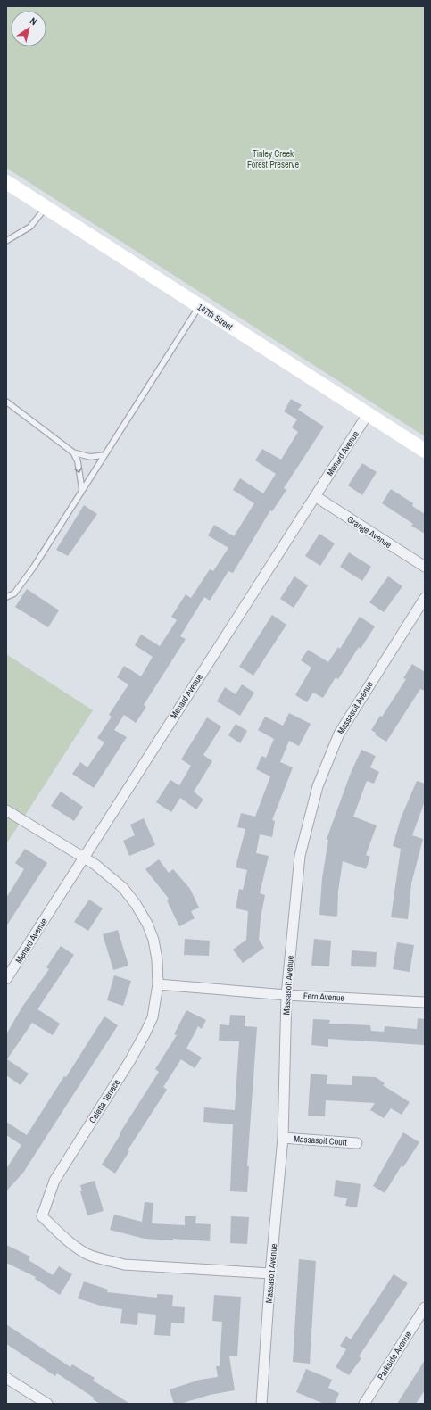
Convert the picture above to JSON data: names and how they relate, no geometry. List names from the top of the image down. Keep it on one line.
{"streets":{"main road":["147th Street"],"street":["Menard Avenue","Grange Avenue","Massasoit Avenue","Fern Avenue","Caletta Terrace","Massasoit Court","Parkside Avenue"]},"crossings":[["147th Street","Menard Avenue"],["Menard Avenue","Grange Avenue"],["Menard Avenue","Caletta Terrace"],["Massasoit Avenue","Fern Avenue"],["Massasoit Avenue","Caletta Terrace"],["Massasoit Avenue","Massasoit Court"],["Fern Avenue","Caletta Terrace"]],"parks":["Tinley Creek Forest Preserve"],"north":"top right"}
